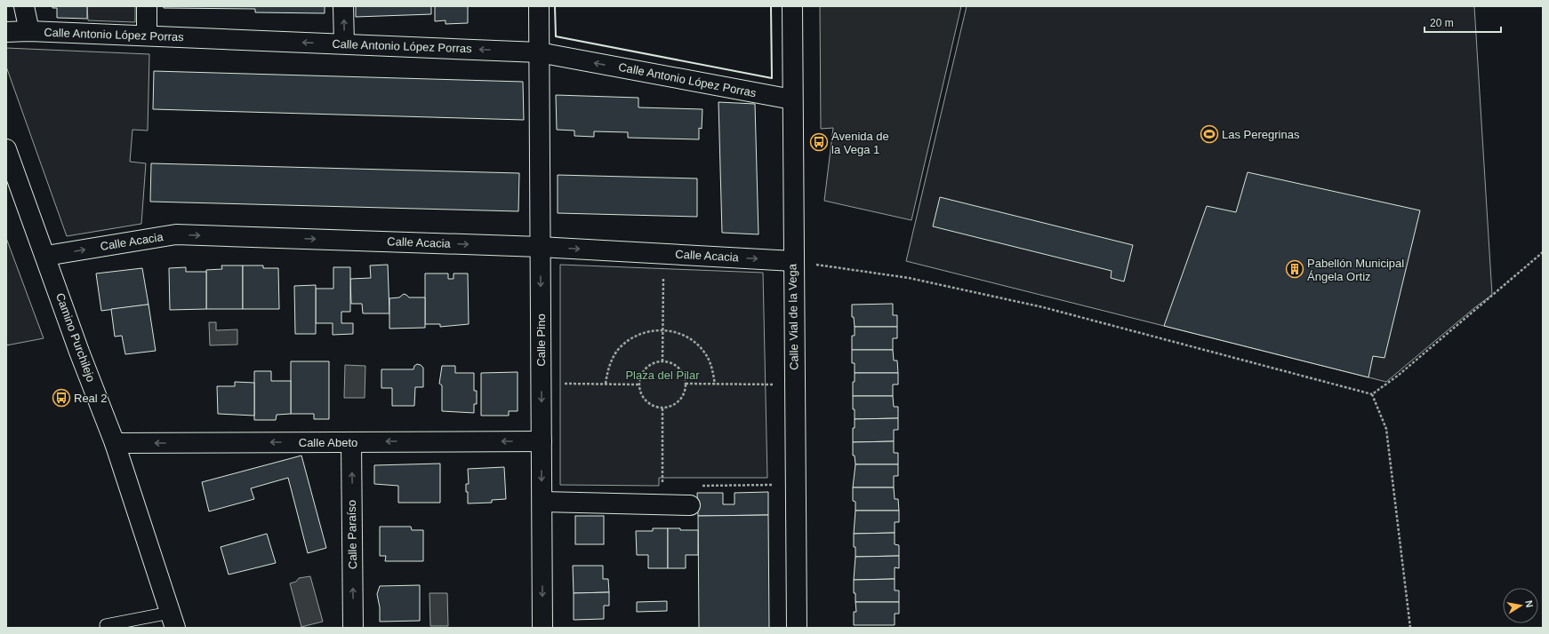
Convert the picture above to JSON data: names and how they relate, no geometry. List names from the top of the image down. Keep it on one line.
{"streets":{"street":["Calle Antonio López Porras","Calle Acacia","Calle Vial de la Vega","Camino Purchilejo","Calle Pino","Calle Abeto","Calle Paraíso"]},"crossings":[["Calle Antonio López Porras","Calle Vial de la Vega"],["Calle Antonio López Porras","Calle Pino"],["Calle Acacia","Calle Vial de la Vega"],["Calle Acacia","Camino Purchilejo"],["Calle Acacia","Calle Pino"],["Camino Purchilejo","Calle Abeto"],["Calle Pino","Calle Abeto"],["Calle Abeto","Calle Paraíso"]],"one_way":["Calle Antonio López Porras","Calle Acacia","Calle Pino","Calle Abeto","Calle Paraíso"],"parks":["Plaza del Pilar"],"places":{"sports":["Las Peregrinas"],"bus stop":["Avenida de la Vega 1","Real 2"],"building":["Pabellón Municipal Ángela Ortiz"]},"scale_bar":"20 m","north":"right"}
